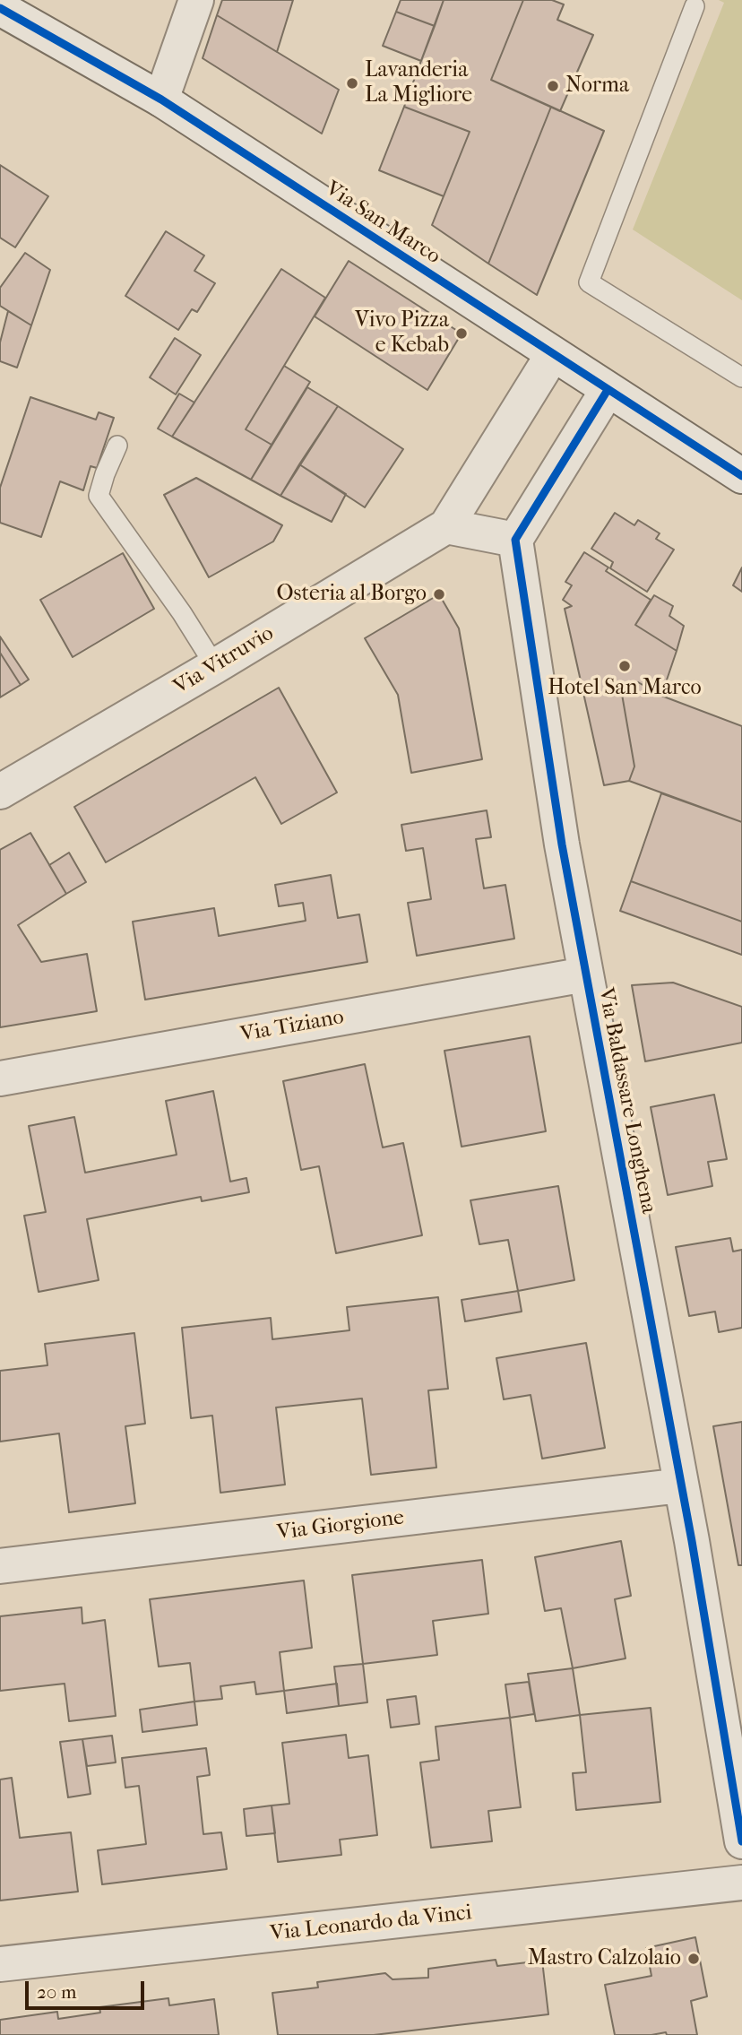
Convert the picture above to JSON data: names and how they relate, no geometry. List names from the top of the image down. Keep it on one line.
{"streets":{"street":["Via San Marco","Via Vitruvio","Via Tiziano","Via Baldassare Longhena","Via Giorgione","Via Leonardo da Vinci"]},"crossings":[["Via San Marco","Via Vitruvio"],["Via Tiziano","Via Baldassare Longhena"],["Via Baldassare Longhena","Via Giorgione"]],"places":["Lavanderia La Migliore","Norma","Vivo Pizza e Kebab","Osteria al Borgo","Hotel San Marco","Mastro Calzolaio"],"scale_bar":"20 m"}
